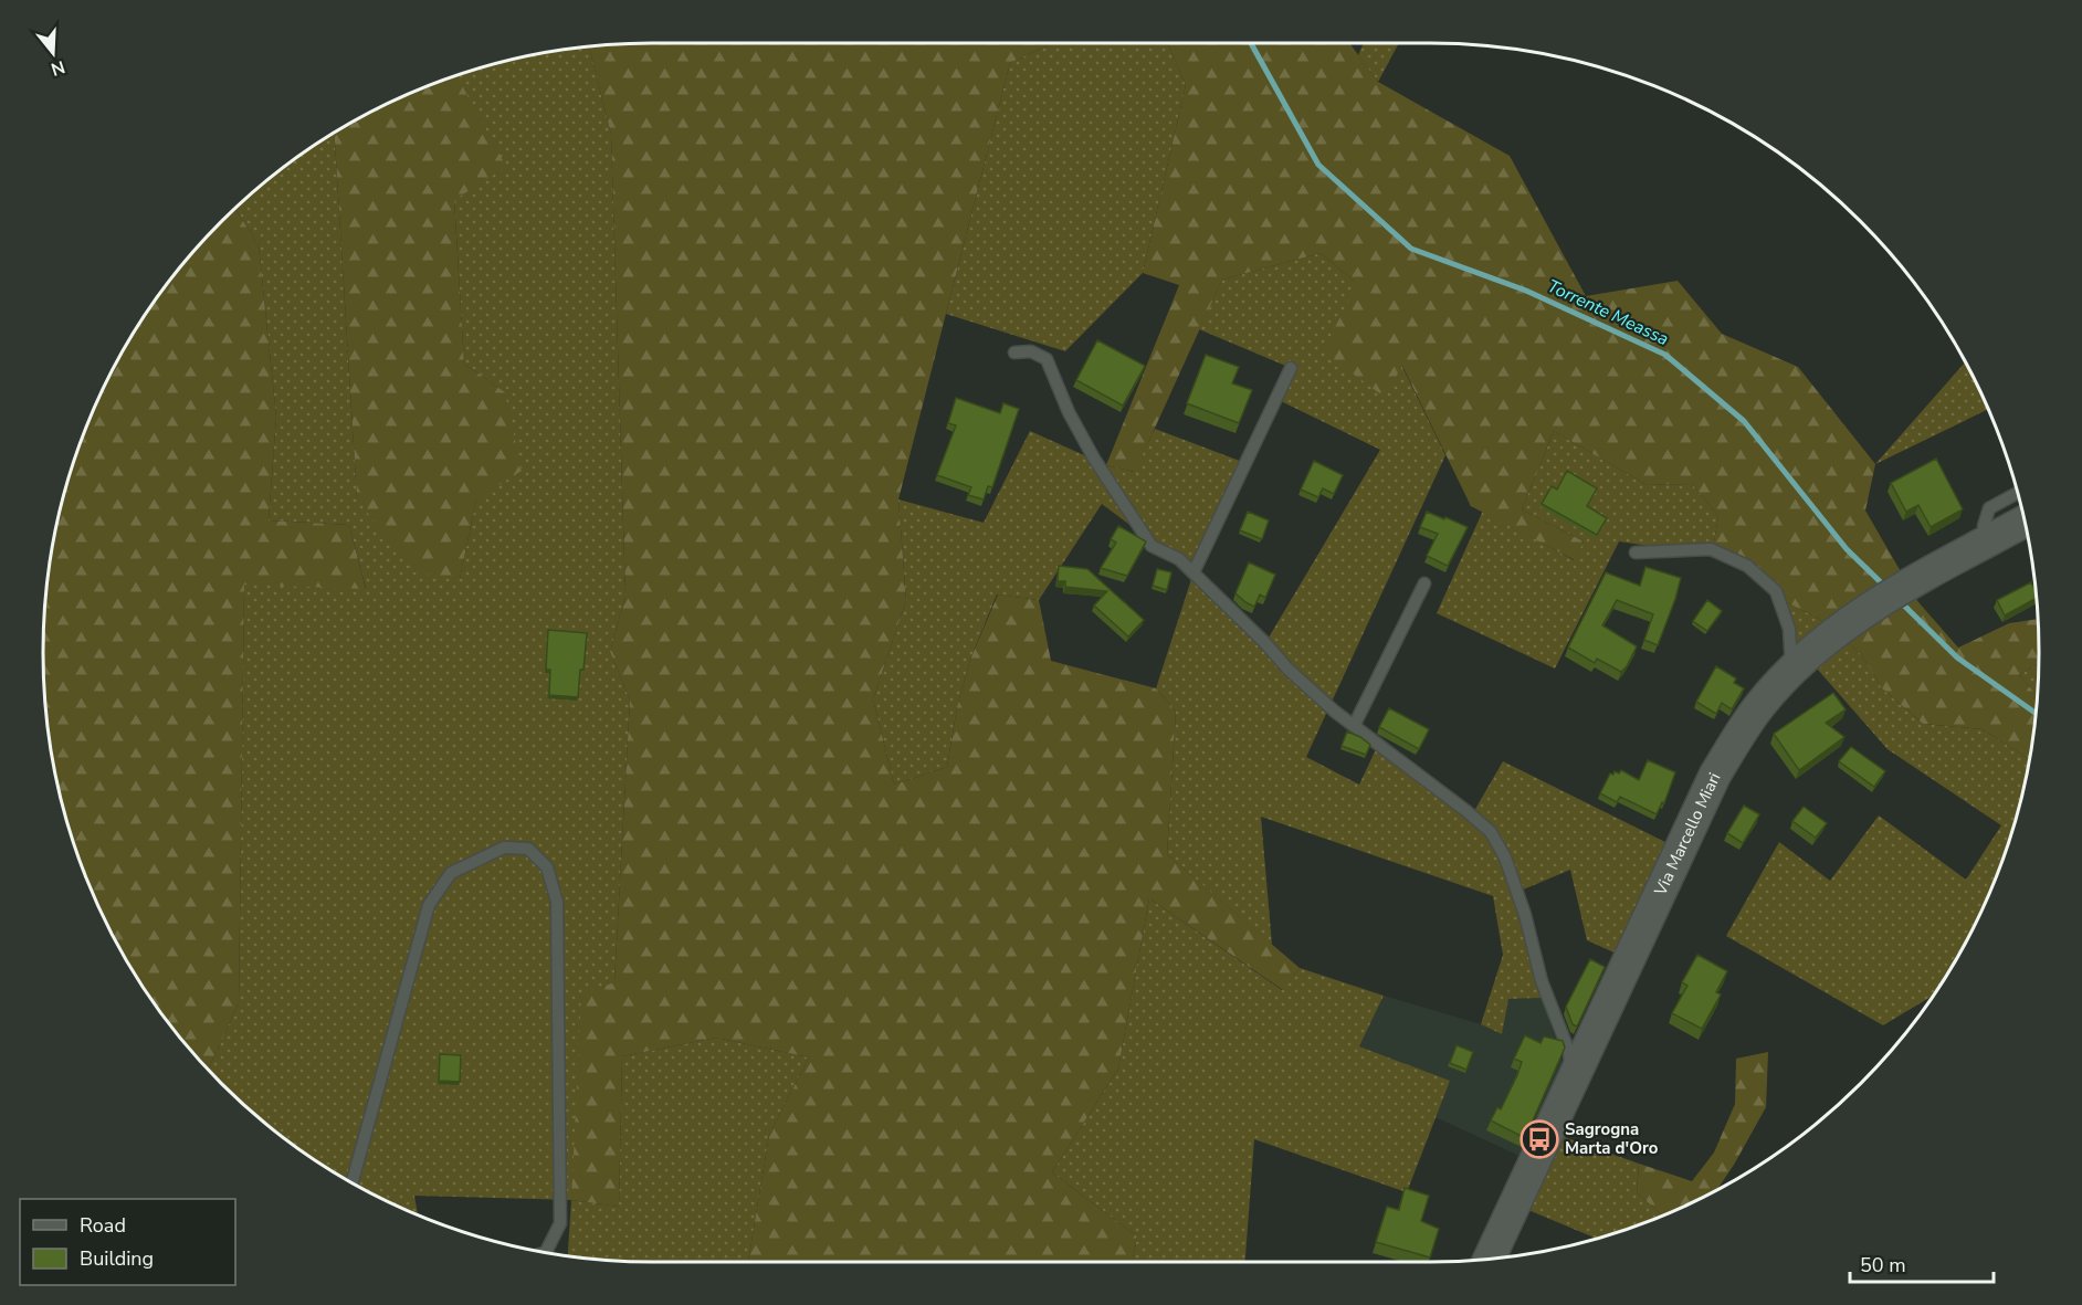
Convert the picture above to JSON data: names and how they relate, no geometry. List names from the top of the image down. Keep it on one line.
{"streets":{"main road":["Via Marcello Miari"]},"water":["Torrente Meassa"],"places":{"bus stop":["Sagrogna Marta d'Oro"]},"legend":["Road","Building"],"scale_bar":"50 m","north":"bottom"}
